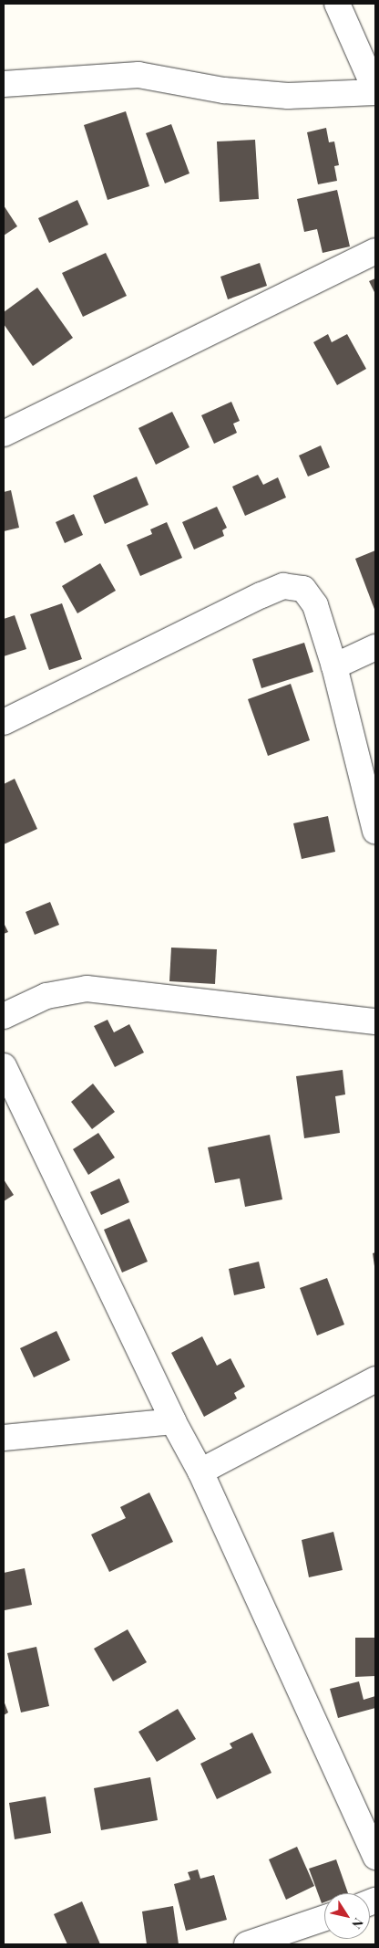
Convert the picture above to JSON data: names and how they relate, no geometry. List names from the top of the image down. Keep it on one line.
{"north":"bottom right"}
